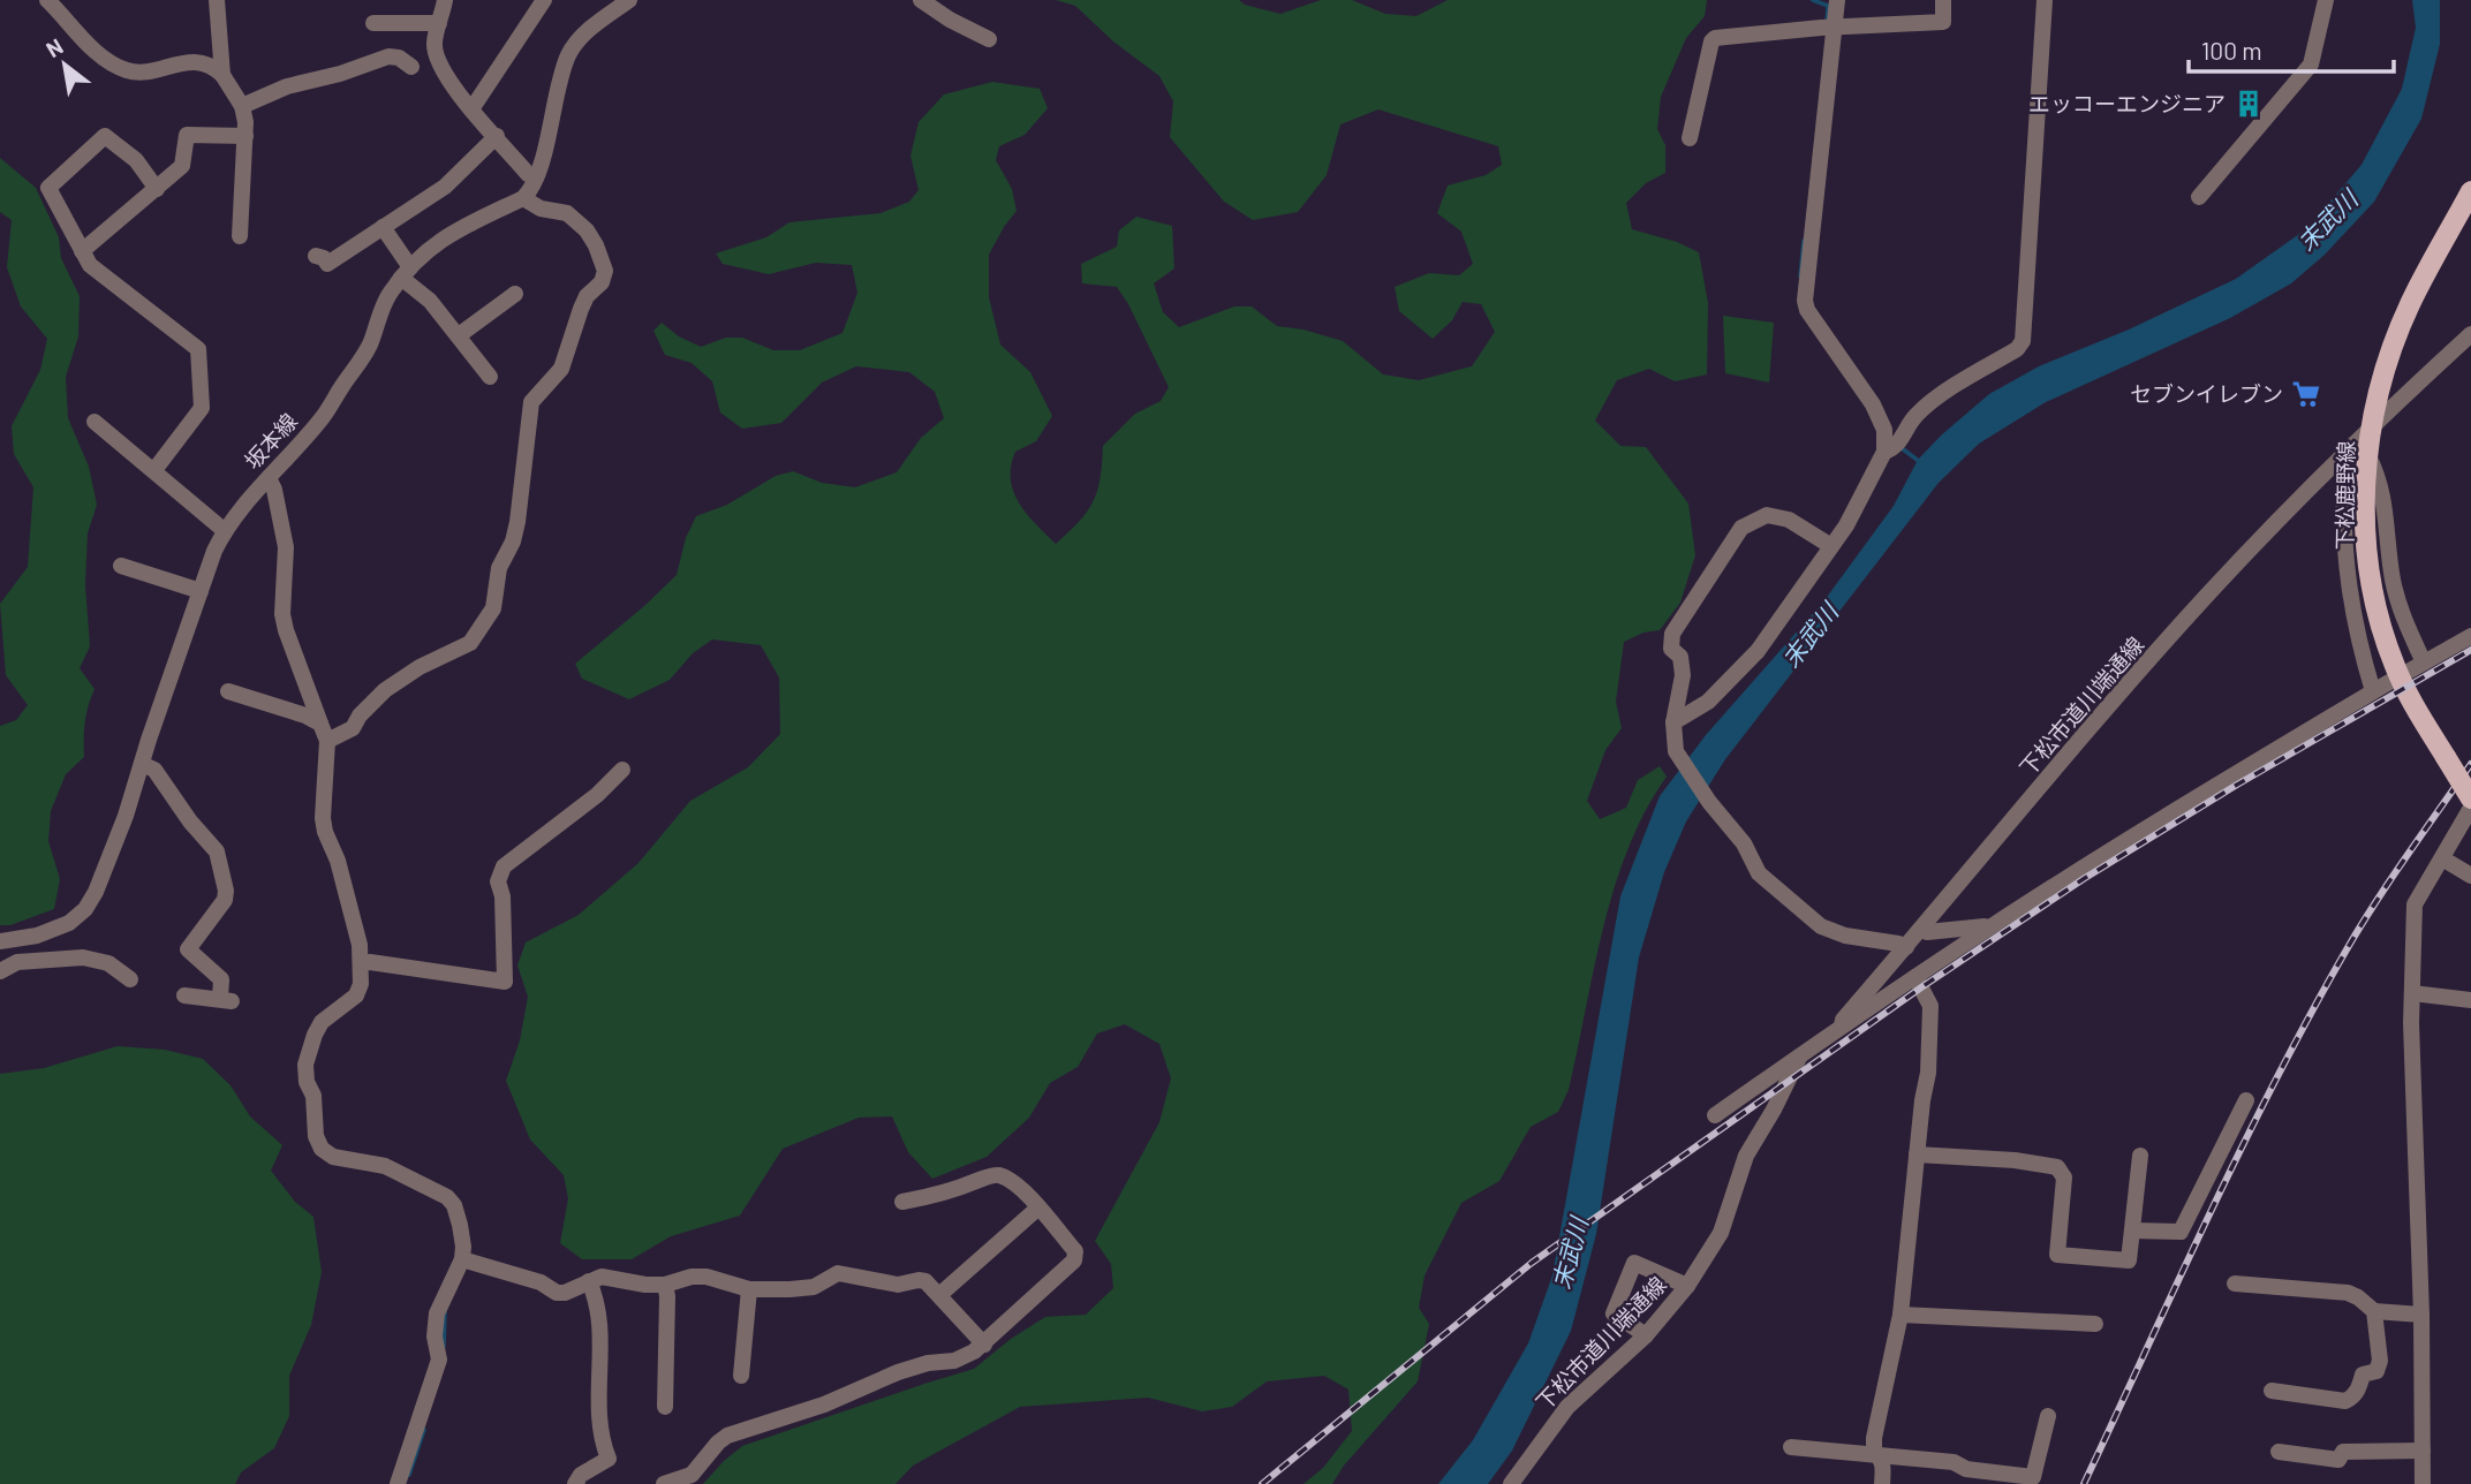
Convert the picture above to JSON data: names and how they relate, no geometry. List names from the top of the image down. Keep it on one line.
{"streets":{"main road":["下松鹿野線"],"street":["坂本線","下松市道川端通線"]},"crossings":[["下松鹿野線","下松市道川端通線"]],"water":["末武川"],"places":{"building":["エッコーエンジニア"],"supermarket":["セブンイレブン"]},"scale_bar":"100 m","north":"top left"}
